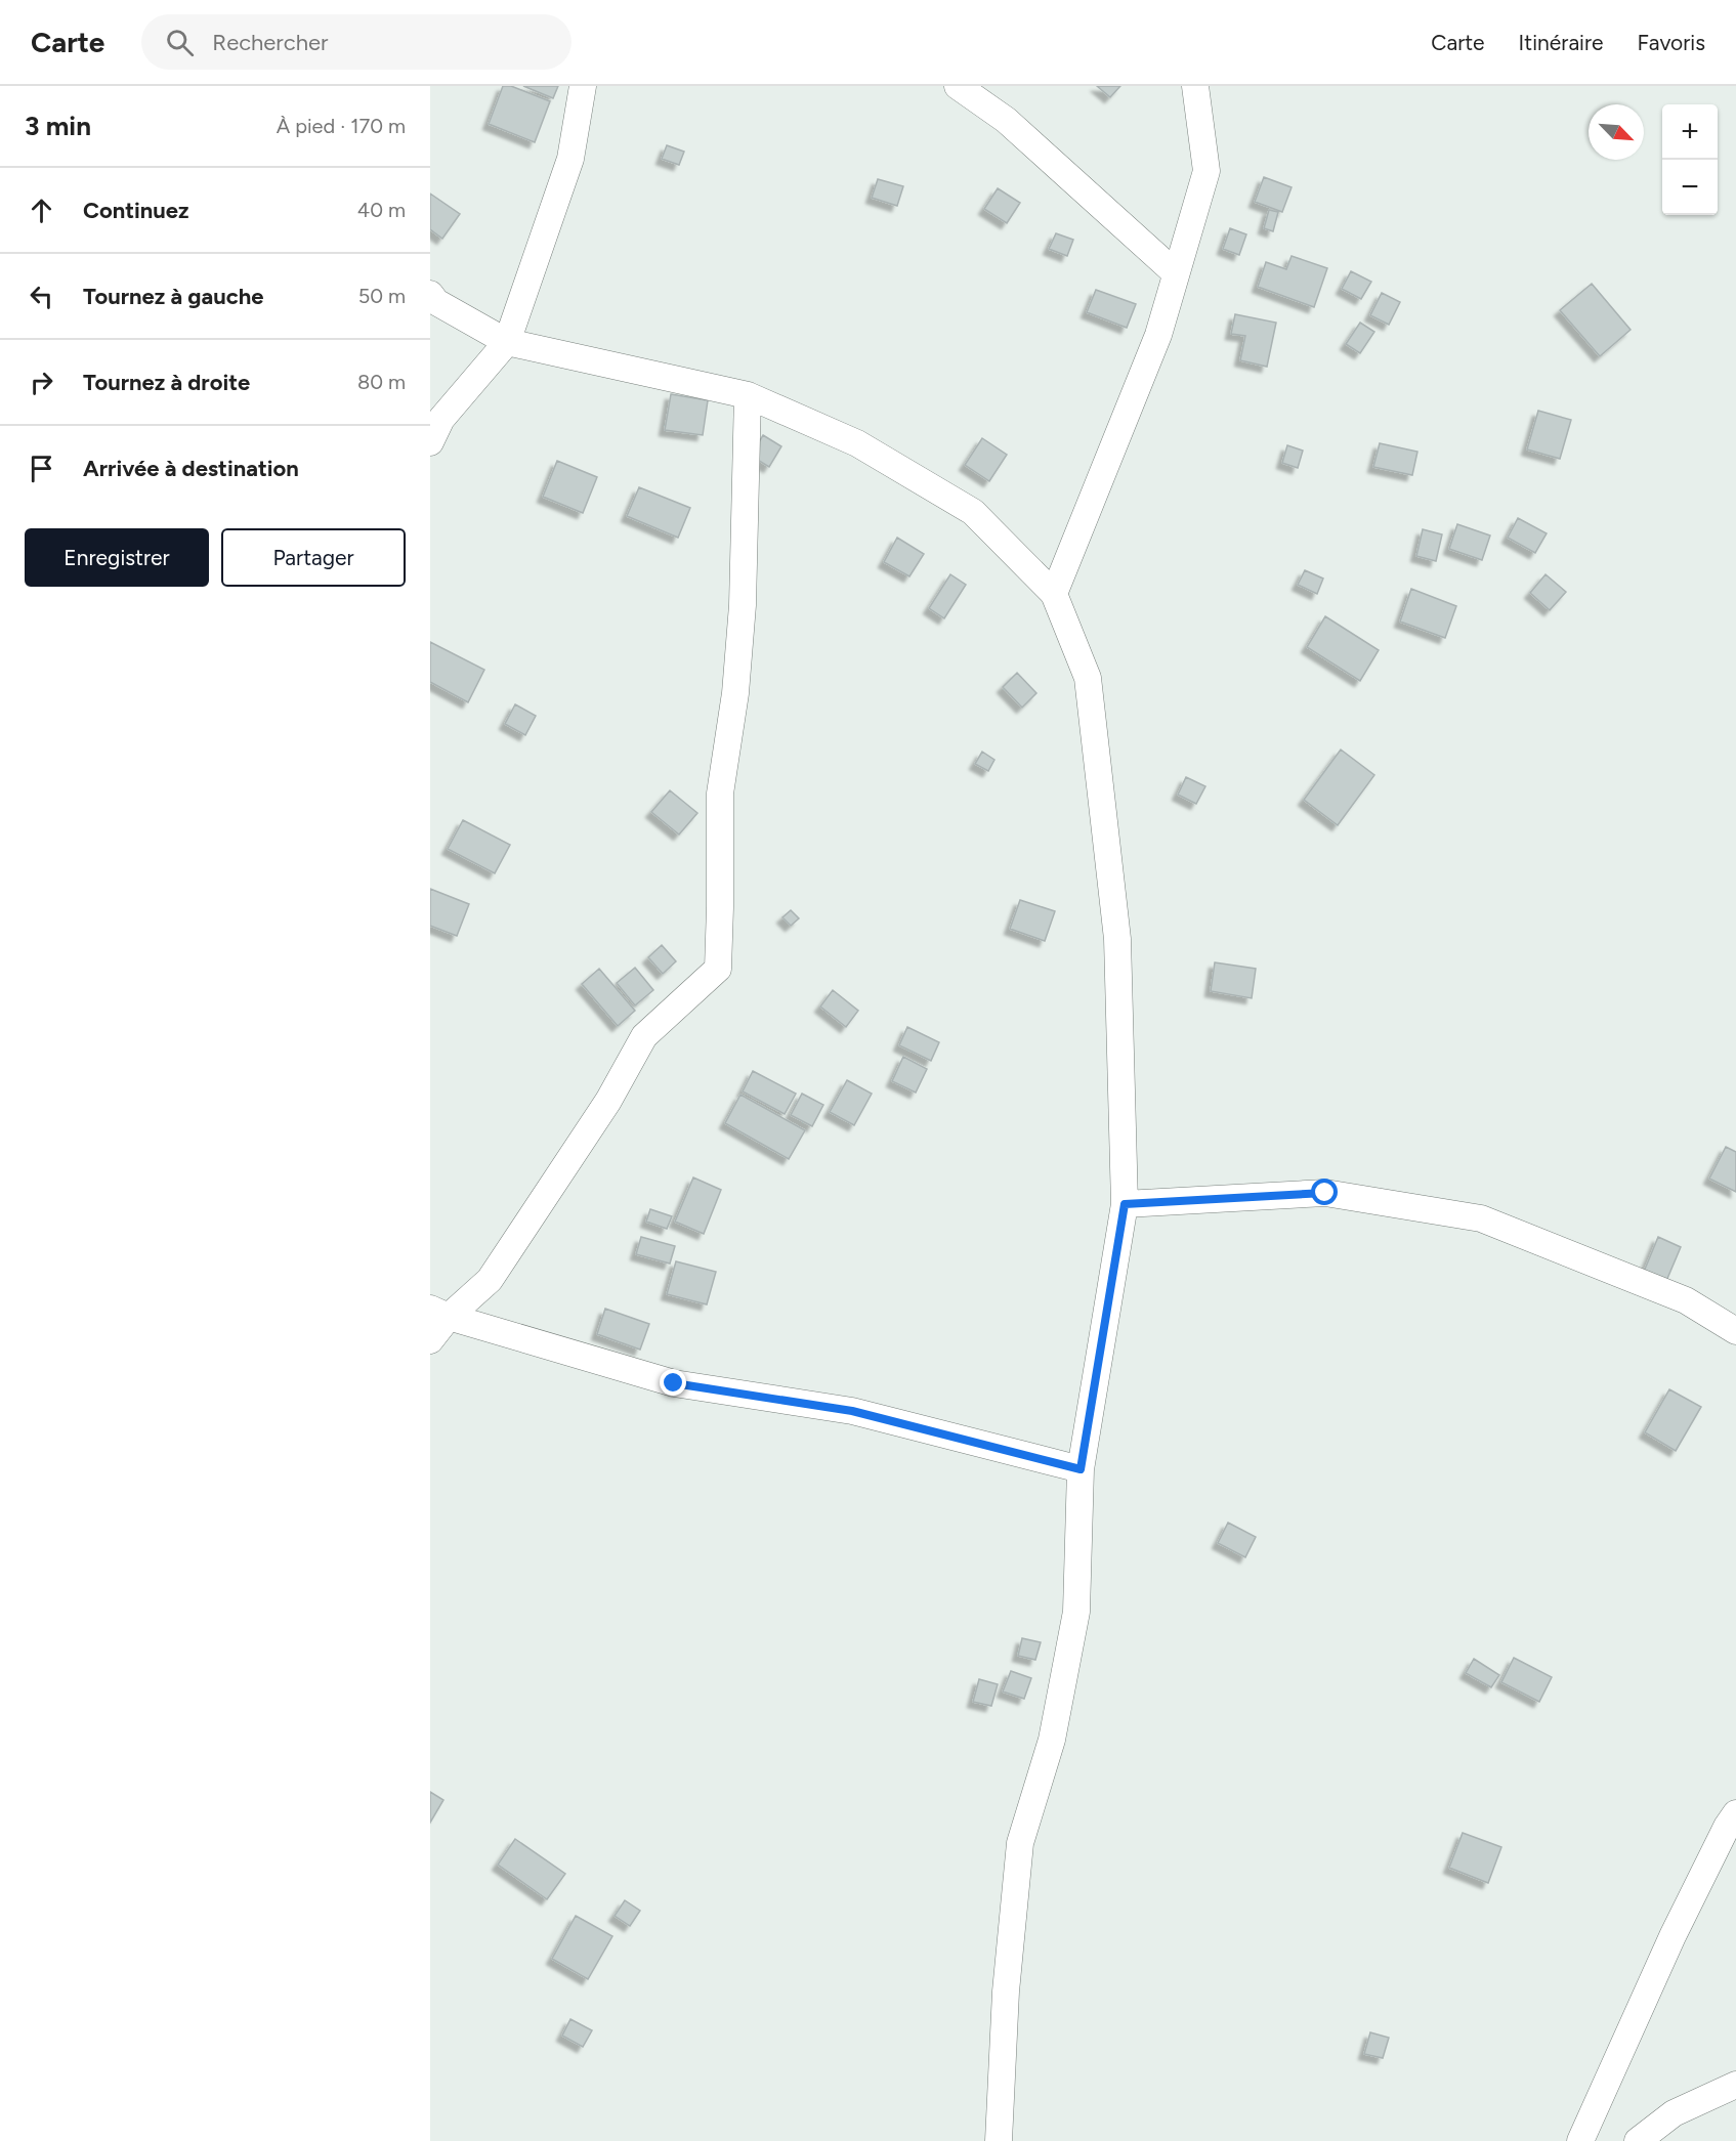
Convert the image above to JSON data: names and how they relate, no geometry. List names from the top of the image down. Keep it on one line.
{"north":"bottom right","page":{"header":"Carte","search":"Rechercher","nav":["Carte","Itinéraire","Favoris"],"heading":["3 min","À pied · 170 m"],"map_buttons":["+","−"],"list":[["Continuez","40 m"],["Tournez à gauche","50 m"],["Tournez à droite","80 m"],"Arrivée à destination"],"buttons":["Enregistrer","Partager"]}}
